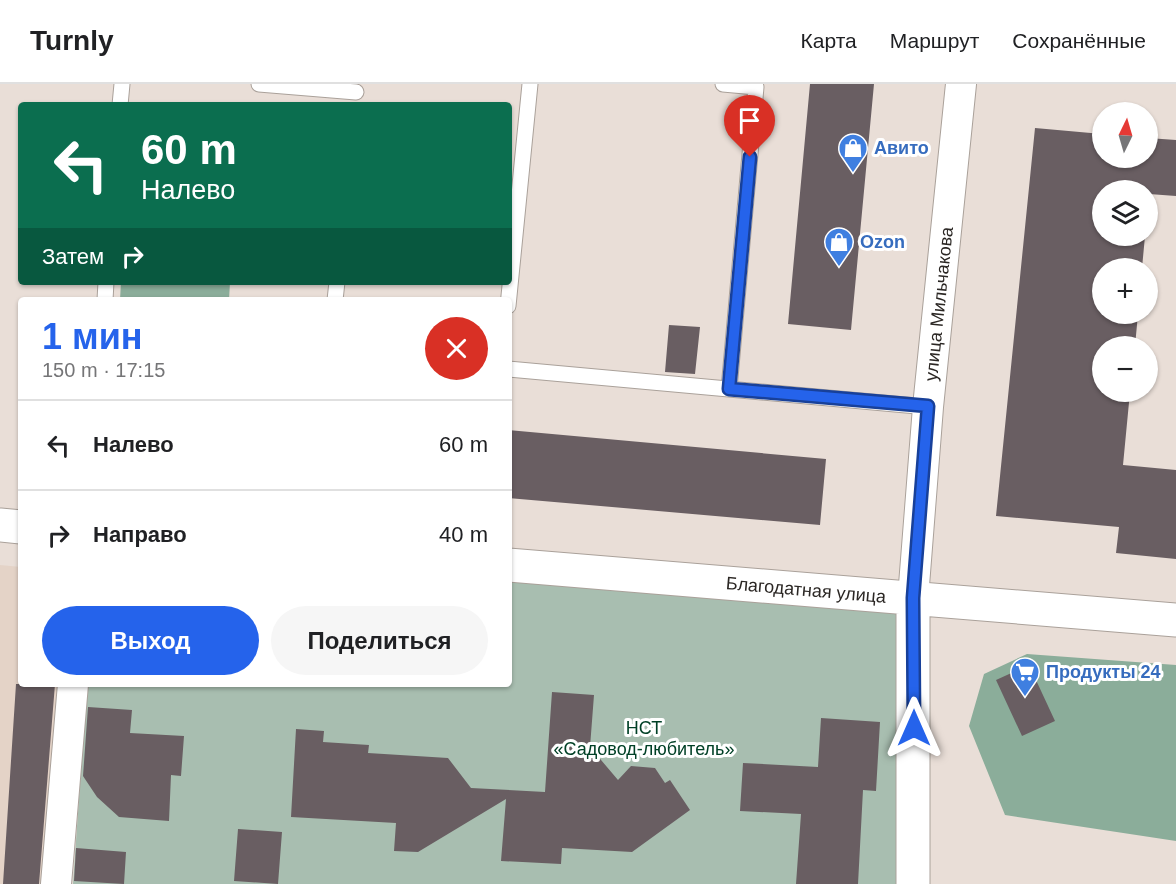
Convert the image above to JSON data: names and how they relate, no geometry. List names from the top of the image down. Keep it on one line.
{"streets":{"street":["улица Мильчакова","Благодатная улица"]},"crossings":[["улица Мильчакова","Благодатная улица"]],"parks":["НСТ «Садовод-любитель»"],"places":{"shop":["Авито","Ozon"],"supermarket":["Продукты 24"]},"north":"top","page":{"header":"Turnly","nav":["Карта","Маршрут","Сохранённые"],"map_buttons":["+","−"],"turn":["60 m","Налево"],"then":"Затем","heading":["1 мин","150 m · 17:15"],"list":[{"name":"Налево","value":"60 m"},{"name":"Направо","value":"40 m"}],"buttons":["Выход","Поделиться"]}}
